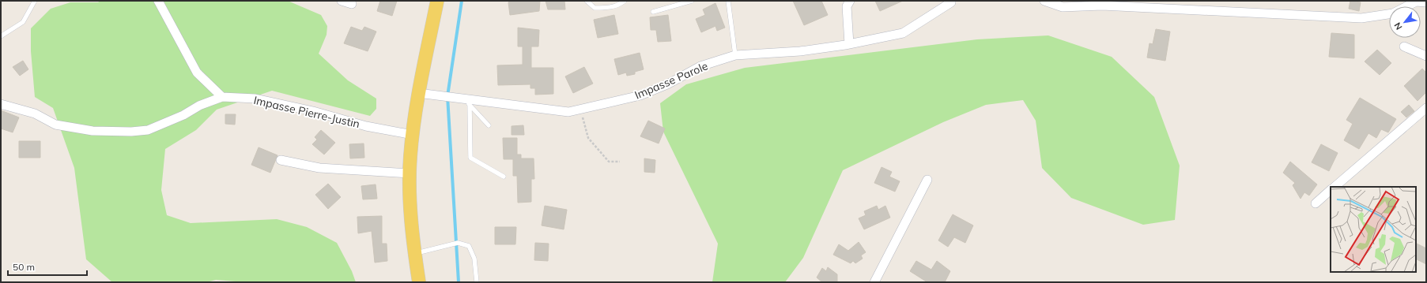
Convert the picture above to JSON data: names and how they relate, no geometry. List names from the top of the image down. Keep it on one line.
{"streets":{"street":["Impasse Parole","Impasse Pierre-Justin"]},"scale_bar":"50 m","north":"bottom left"}
